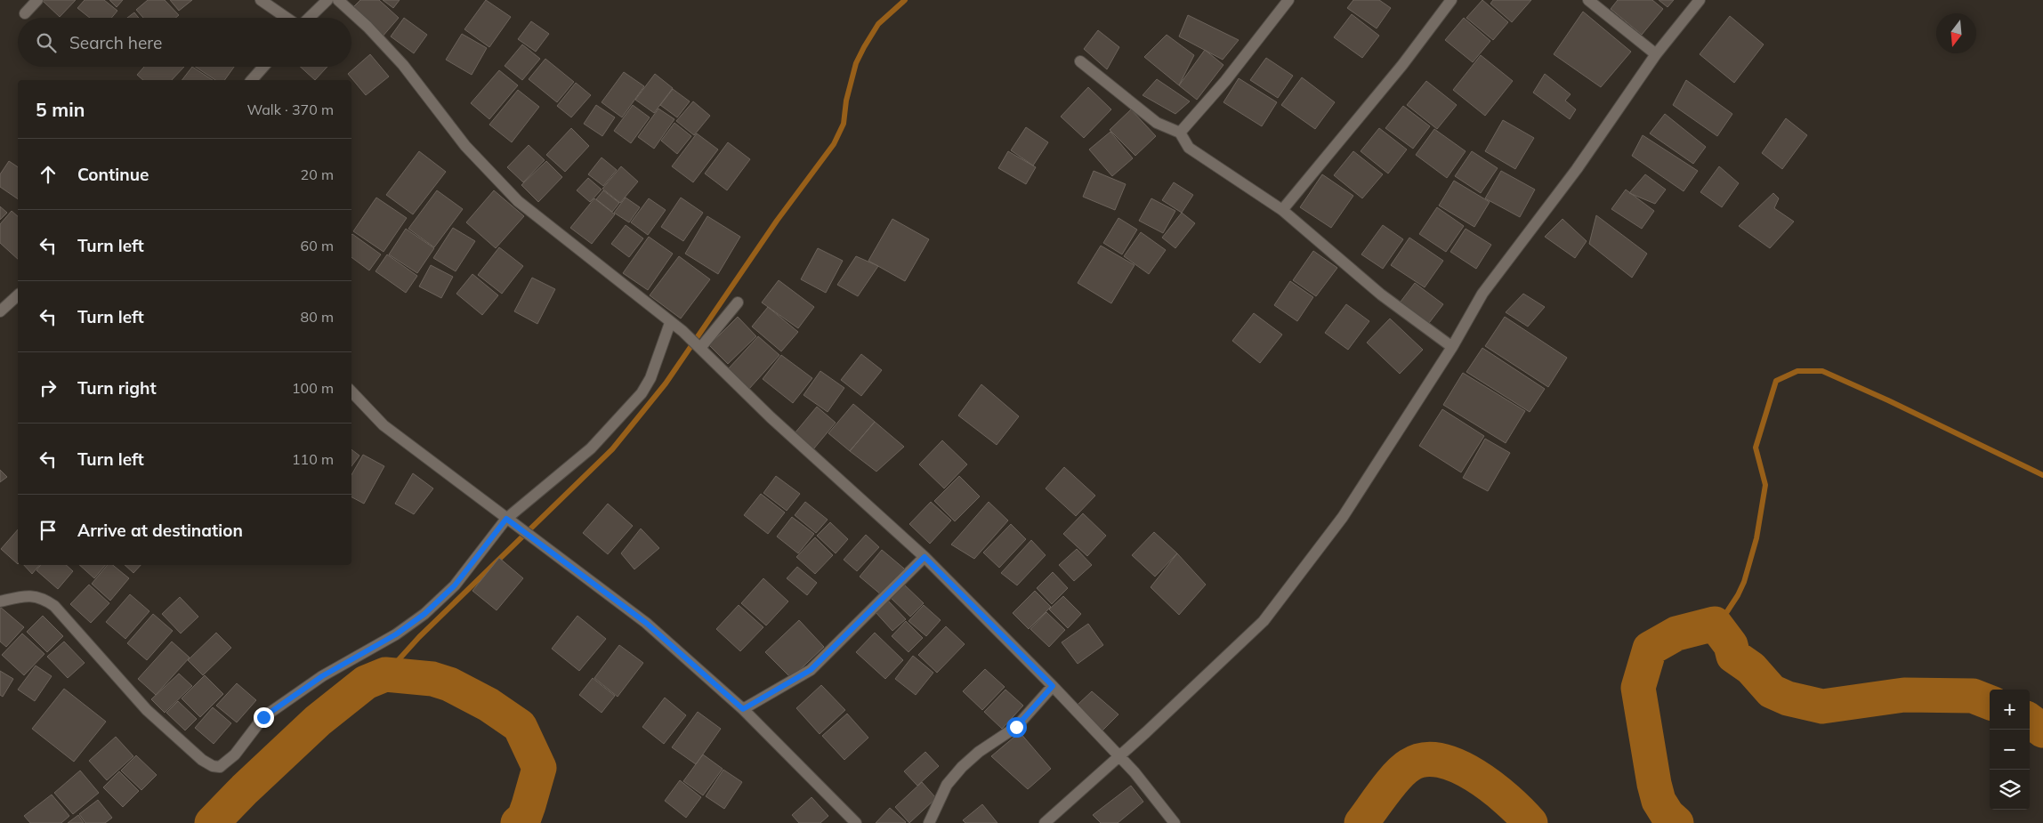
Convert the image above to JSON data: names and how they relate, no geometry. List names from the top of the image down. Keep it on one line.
{"north":"bottom","page":{"search":"Search here","heading":["5 min","Walk · 370 m"],"list":[["Continue","20 m"],["Turn left","60 m"],["Turn left","80 m"],["Turn right","100 m"],["Turn left","110 m"],"Arrive at destination"],"map_buttons":["+","−"]}}
